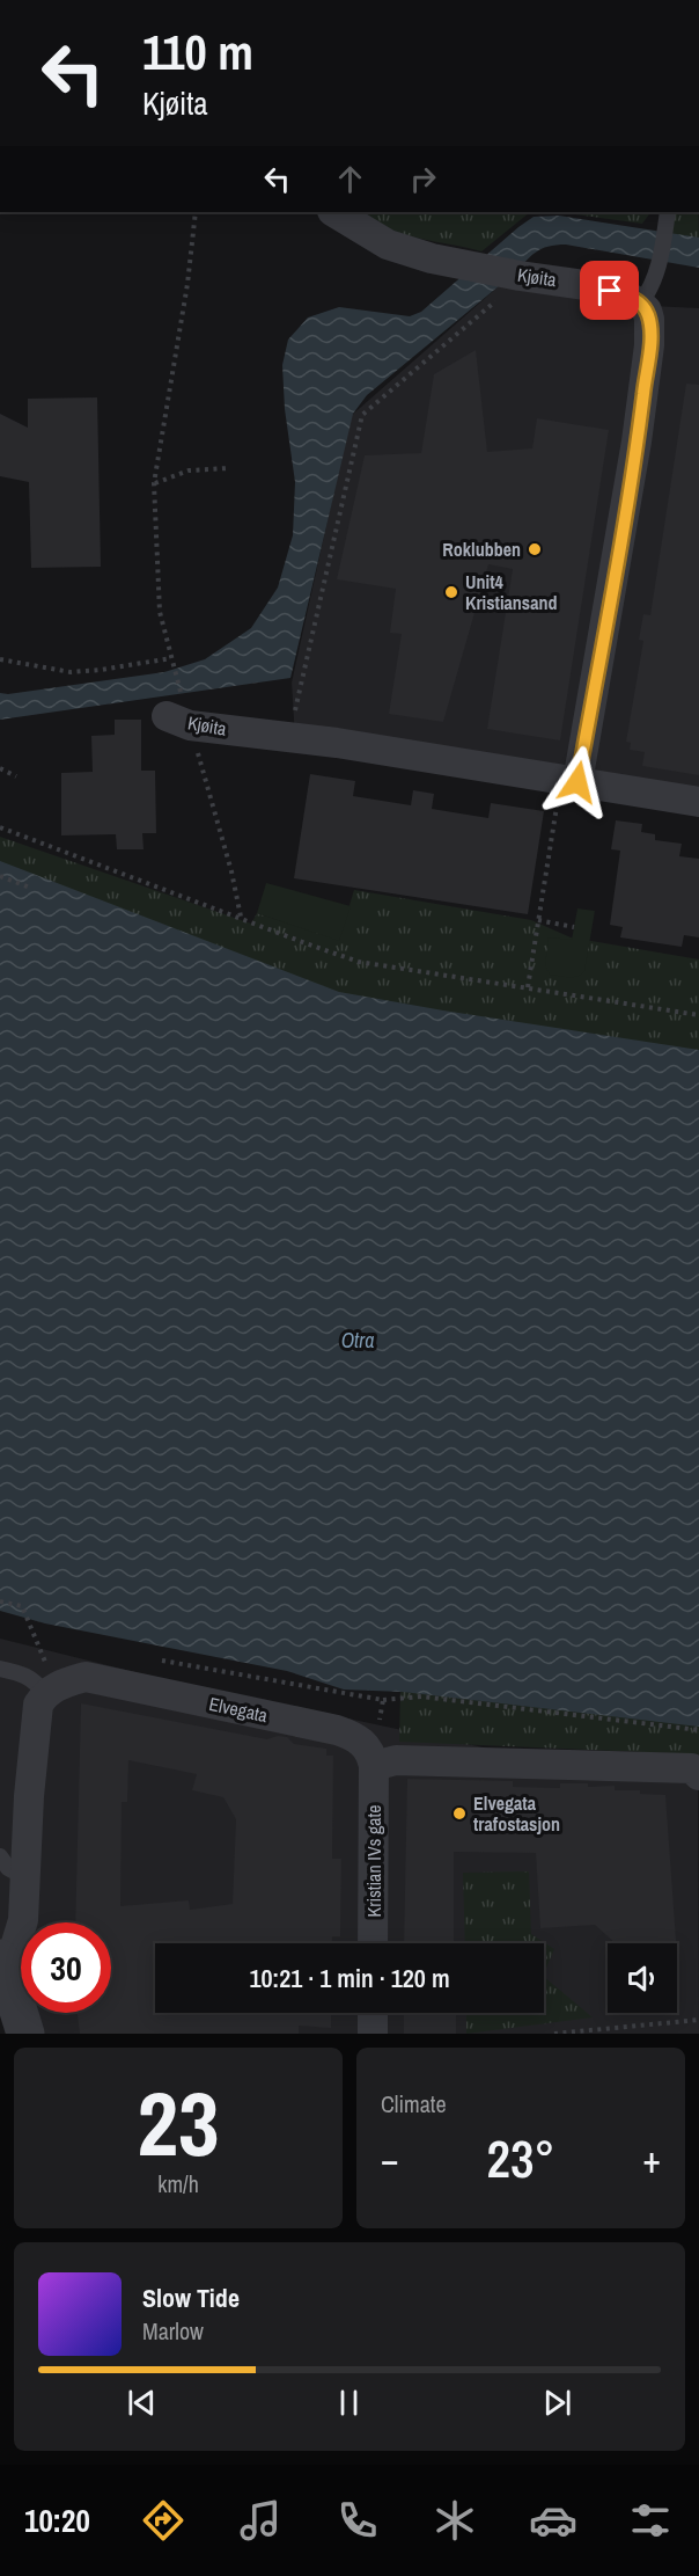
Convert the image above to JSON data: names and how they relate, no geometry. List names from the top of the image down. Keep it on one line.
{"streets":{"street":["Kjøita","Elvegata","Kristian IVs gate"]},"crossings":[["Elvegata","Kristian IVs gate"]],"water":["Otra"],"places":["Roklubben","Unit4 Kristiansand","Elvegata trafostasjon"],"page":{"turn":["110 m","Kjøita"],"limit":"30","trip":"10:21 · 1 min · 120 m","tile":[["23","km/h"],"Climate"],"heat":["−","23°","+"],"song":["Slow Tide","Marlow"],"tabs":"10:20"}}
